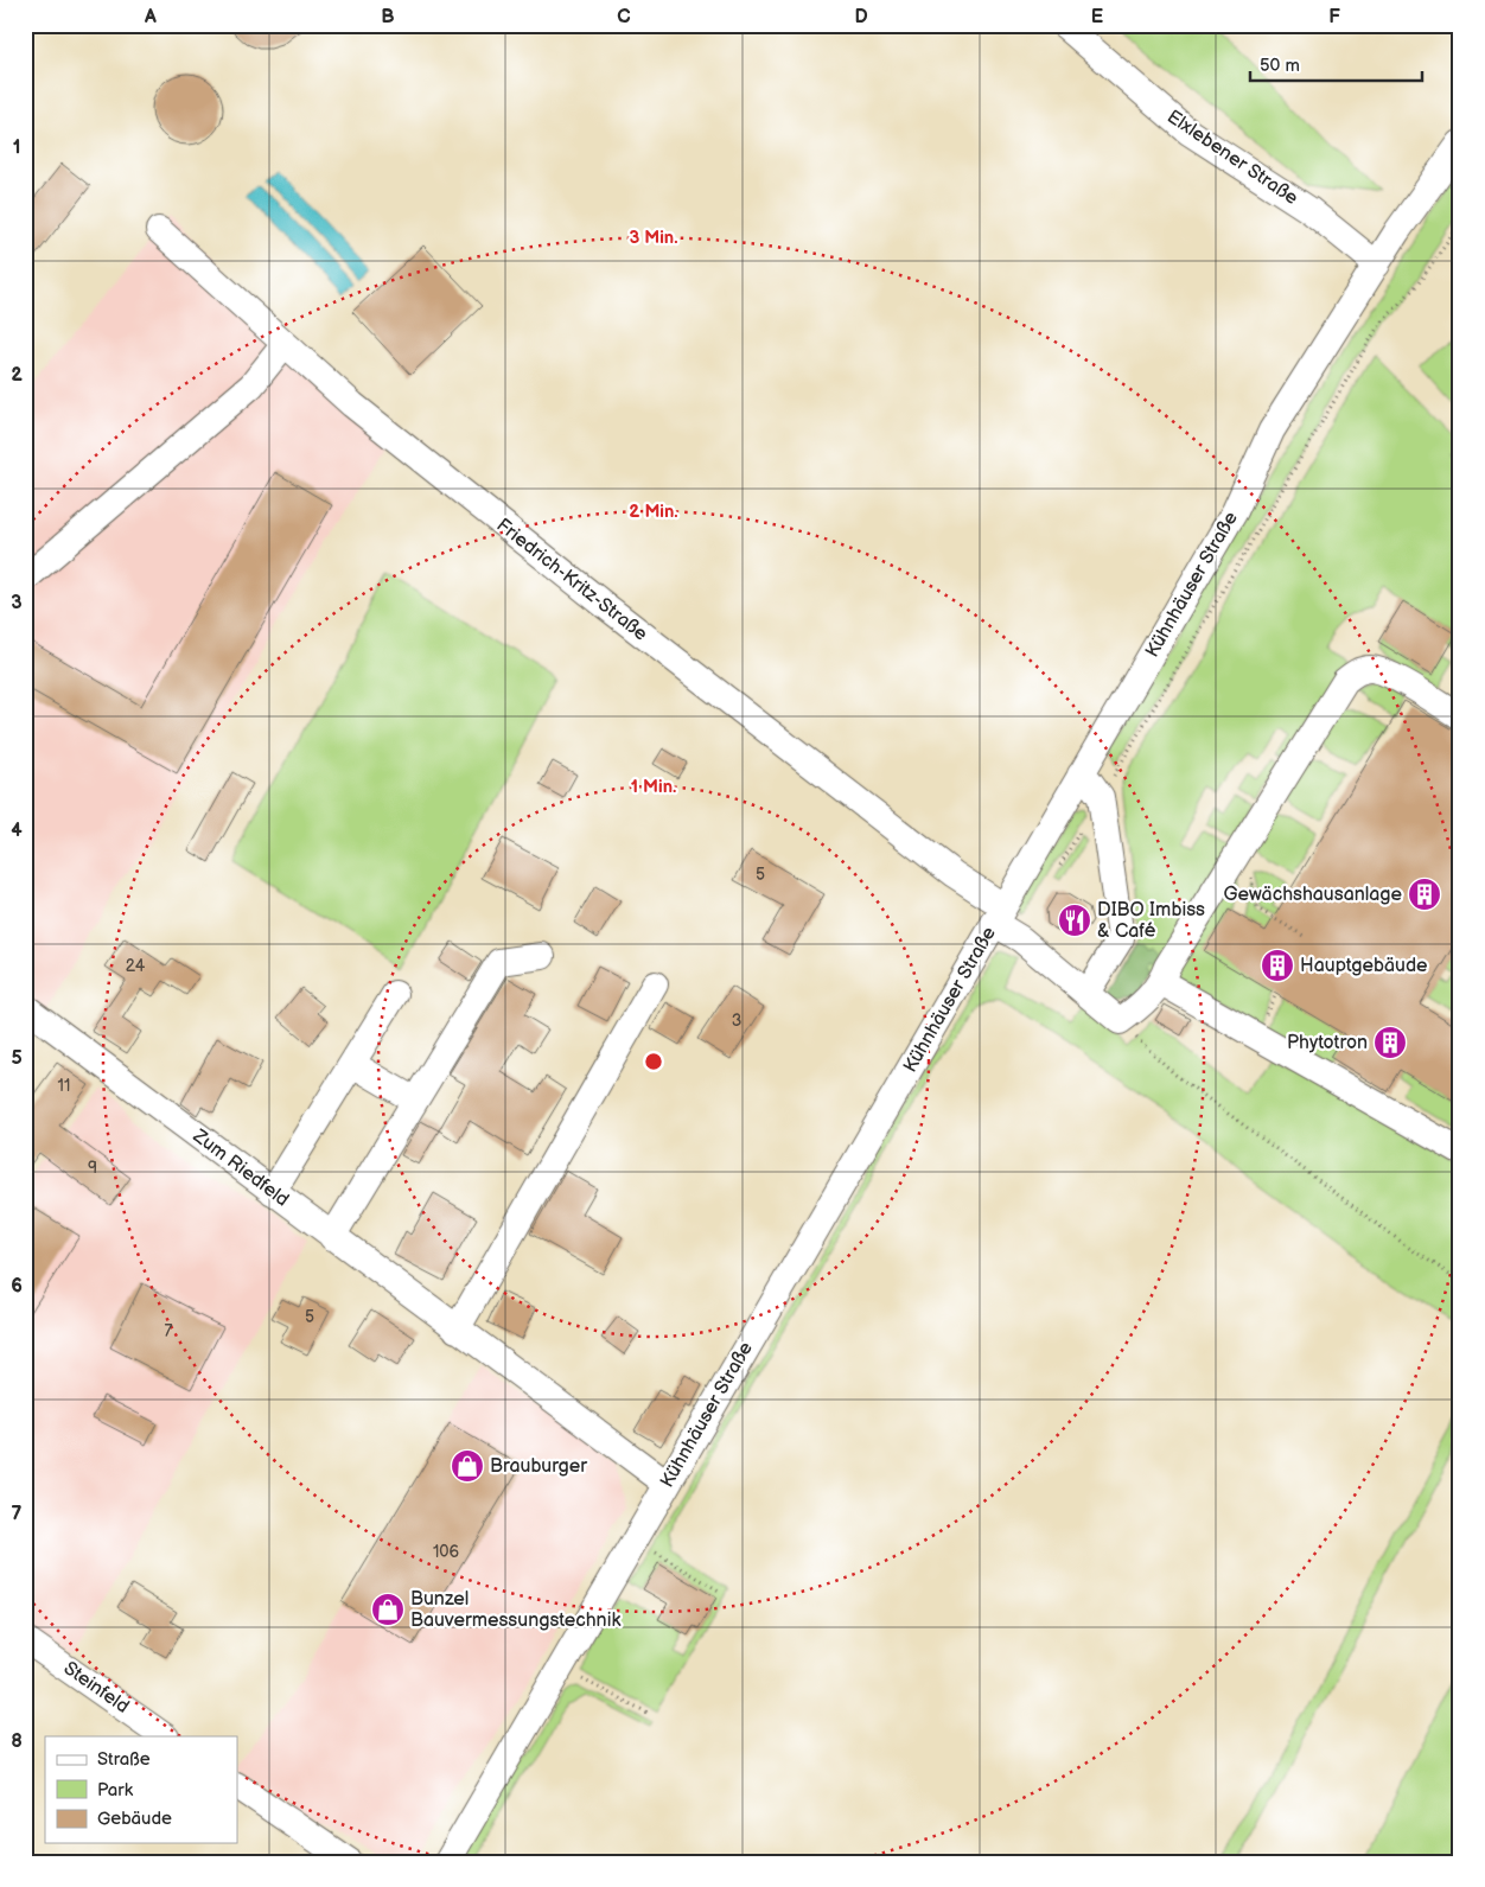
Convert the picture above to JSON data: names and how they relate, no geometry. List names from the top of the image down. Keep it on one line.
{"streets":{"street":["Elxlebener Straße","Friedrich-Kritz-Straße","Kühnhäuser Straße","Zum Riedfeld","Steinfeld"]},"crossings":[["Elxlebener Straße","Kühnhäuser Straße"],["Friedrich-Kritz-Straße","Kühnhäuser Straße"],["Kühnhäuser Straße","Zum Riedfeld"]],"places":{"building":["Gewächshausanlage","Hauptgebäude","Phytotron"],"restaurant":["DIBO Imbiss & Café"],"shop":["Brauburger","Bunzel Bauvermessungstechnik"]},"house_numbers":["5","24","3","11","9","5","7","106"],"legend":["Straße","Park","Gebäude"],"scale_bar":"50 m","grid":{"columns":["A","B","C","D","E","F"],"rows":["1","2","3","4","5","6","7","8"]},"rings":["3 Min.","2 Min.","1 Min."]}
